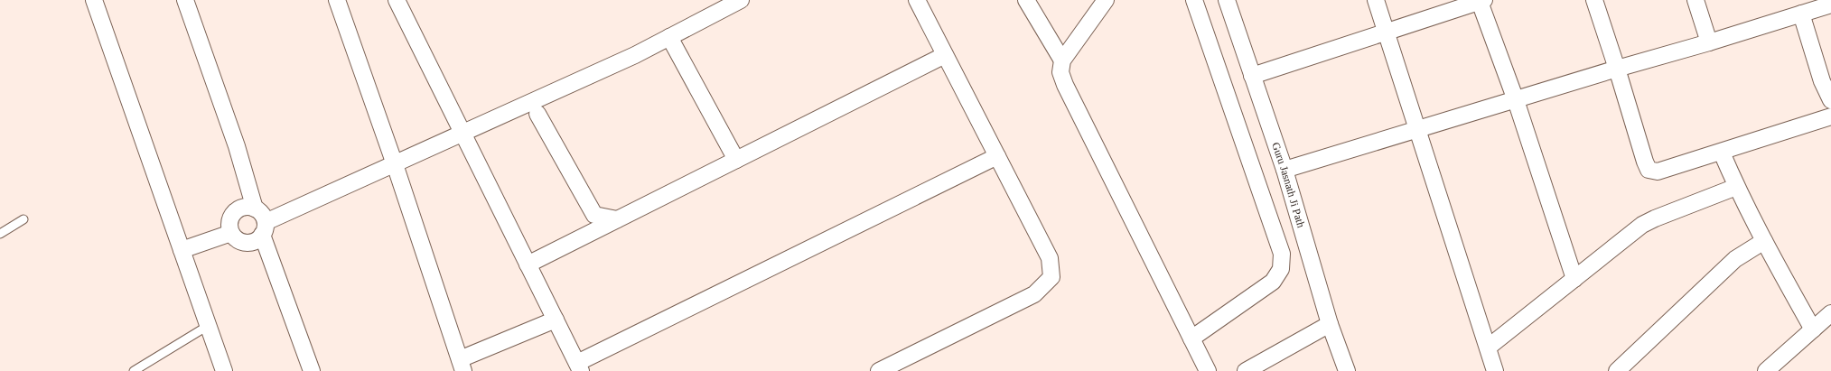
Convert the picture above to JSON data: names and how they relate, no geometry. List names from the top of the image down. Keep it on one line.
{"streets":{"street":["Guru Jasnath Ji Path"]}}
